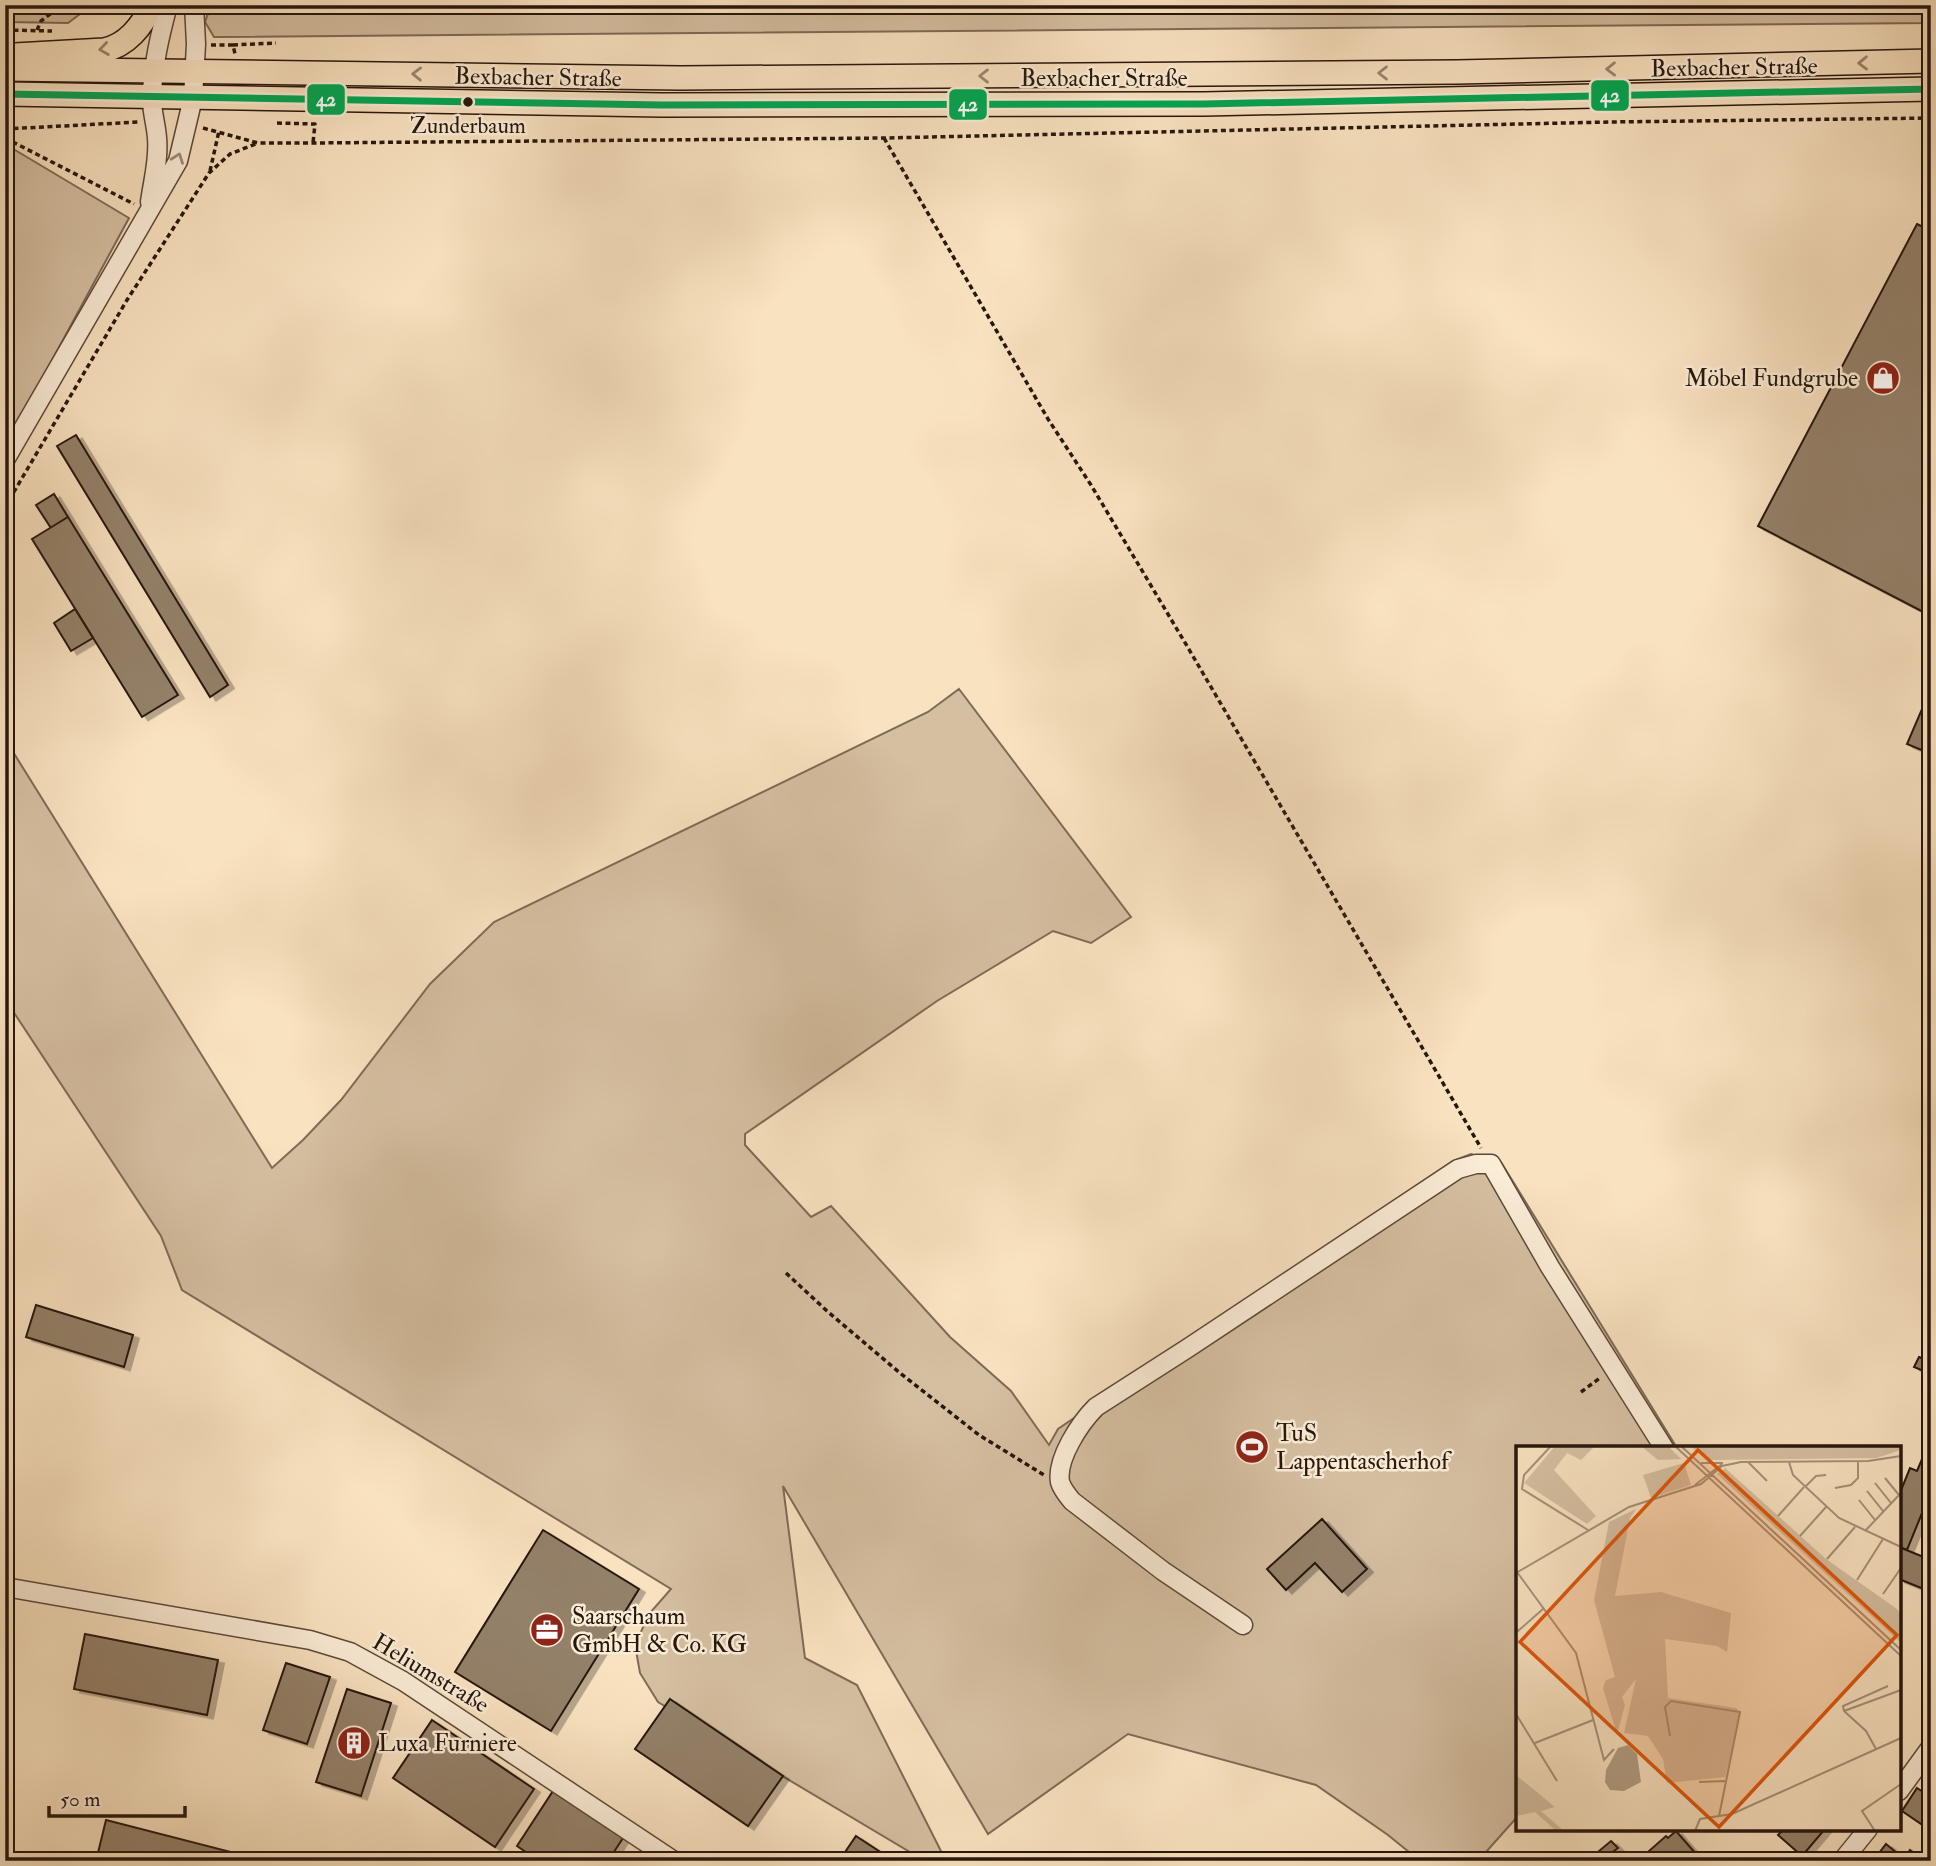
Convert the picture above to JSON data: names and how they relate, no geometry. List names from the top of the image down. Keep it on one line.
{"streets":{"main road":["Bexbacher Straße"],"street":["Heliumstraße"]},"places":{"other":["Zunderbaum"],"shop":["Möbel Fundgrube"],"sports":["TuS Lappentascherhof"],"office":["Saarschaum GmbH & Co. KG"],"building":["Luxa Furniere"]},"lines":["transit line 42"],"scale_bar":"50 m"}
